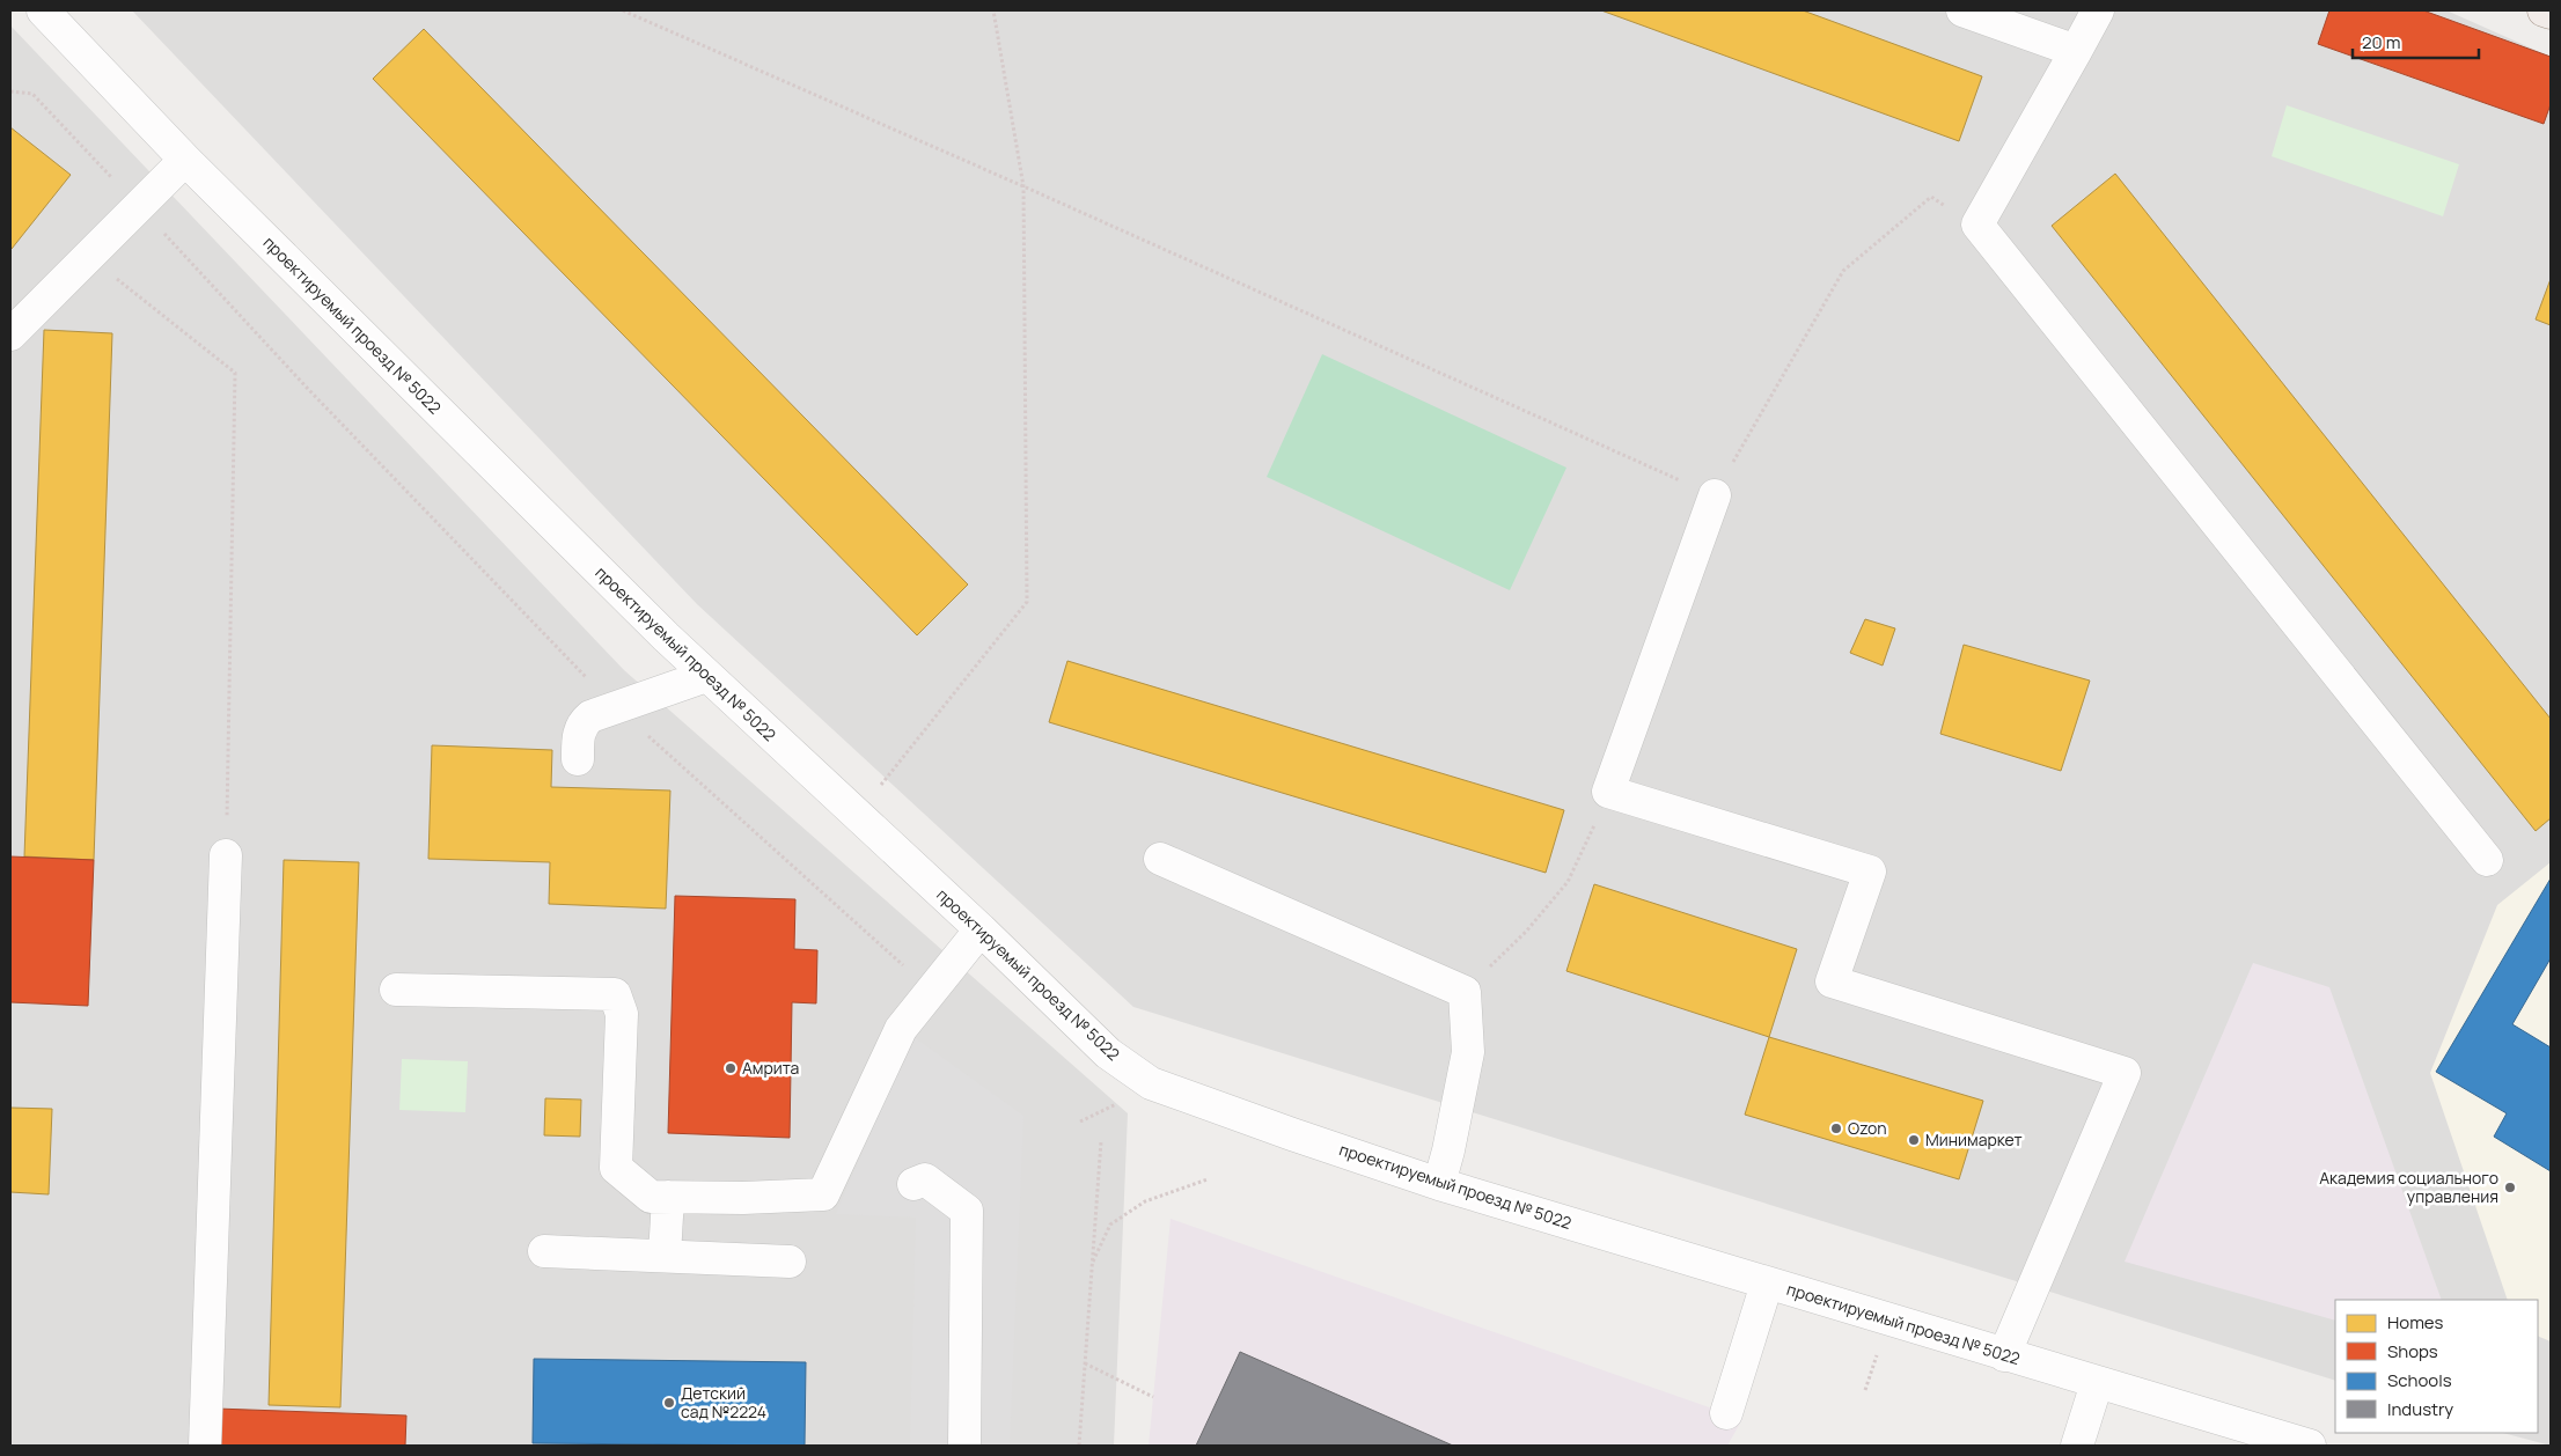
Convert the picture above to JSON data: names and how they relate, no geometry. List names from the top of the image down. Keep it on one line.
{"streets":{"street":["проектируемый проезд № 5022"]},"places":["Амрита","Ozon","Минимаркет","Академия социального управления","Детский сад №2224"],"legend":["Homes","Shops","Schools","Industry"],"scale_bar":"20 m"}
